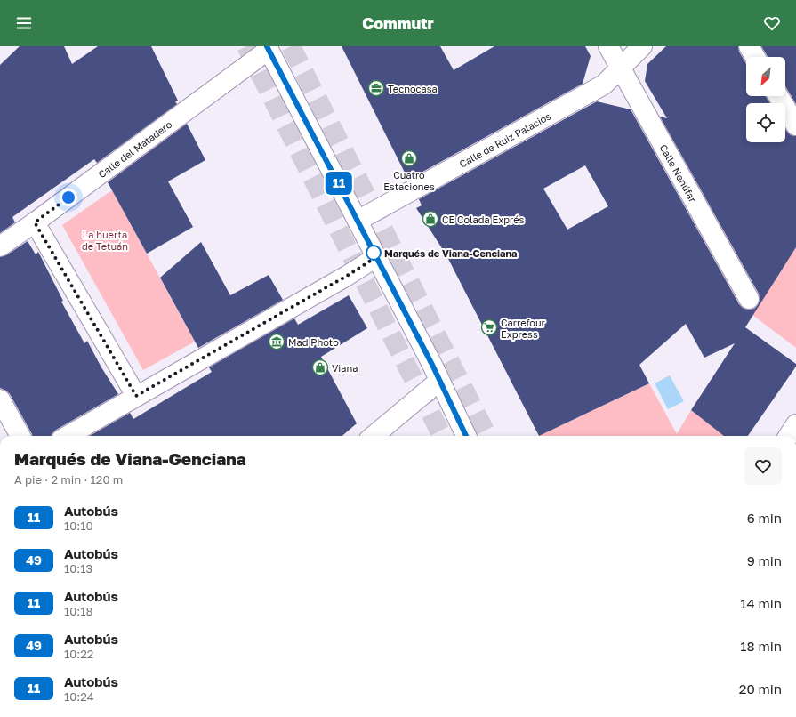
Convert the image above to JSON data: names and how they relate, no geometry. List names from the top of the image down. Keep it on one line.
{"streets":{"street":["Calle de Ruiz Palacios","Calle del Matadero","Calle Nenúfar"]},"crossings":[["Calle de Ruiz Palacios","Calle Nenúfar"]],"parks":["La huerta de Tetuán"],"places":{"office":["Tecnocasa"],"shop":["Cuatro Estaciones","CE Colada Exprés","Viana"],"other":["Marqués de Viana-Genciana"],"supermarket":["Carrefour Express"],"museum":["Mad Photo"]},"lines":["bus line 11"],"north":"bottom left","page":{"header":"Commutr","on_map":"11","heading":["Marqués de Viana-Genciana","A pie · 2 min · 120 m"],"list":[{"mark":"11","name":"Autobús","note":"10:10","value":"6 min"},{"mark":"49","name":"Autobús","note":"10:13","value":"9 min"},{"mark":"11","name":"Autobús","note":"10:18","value":"14 min"},{"mark":"49","name":"Autobús","note":"10:22","value":"18 min"},{"mark":"11","name":"Autobús","note":"10:24","value":"20 min"}]}}
